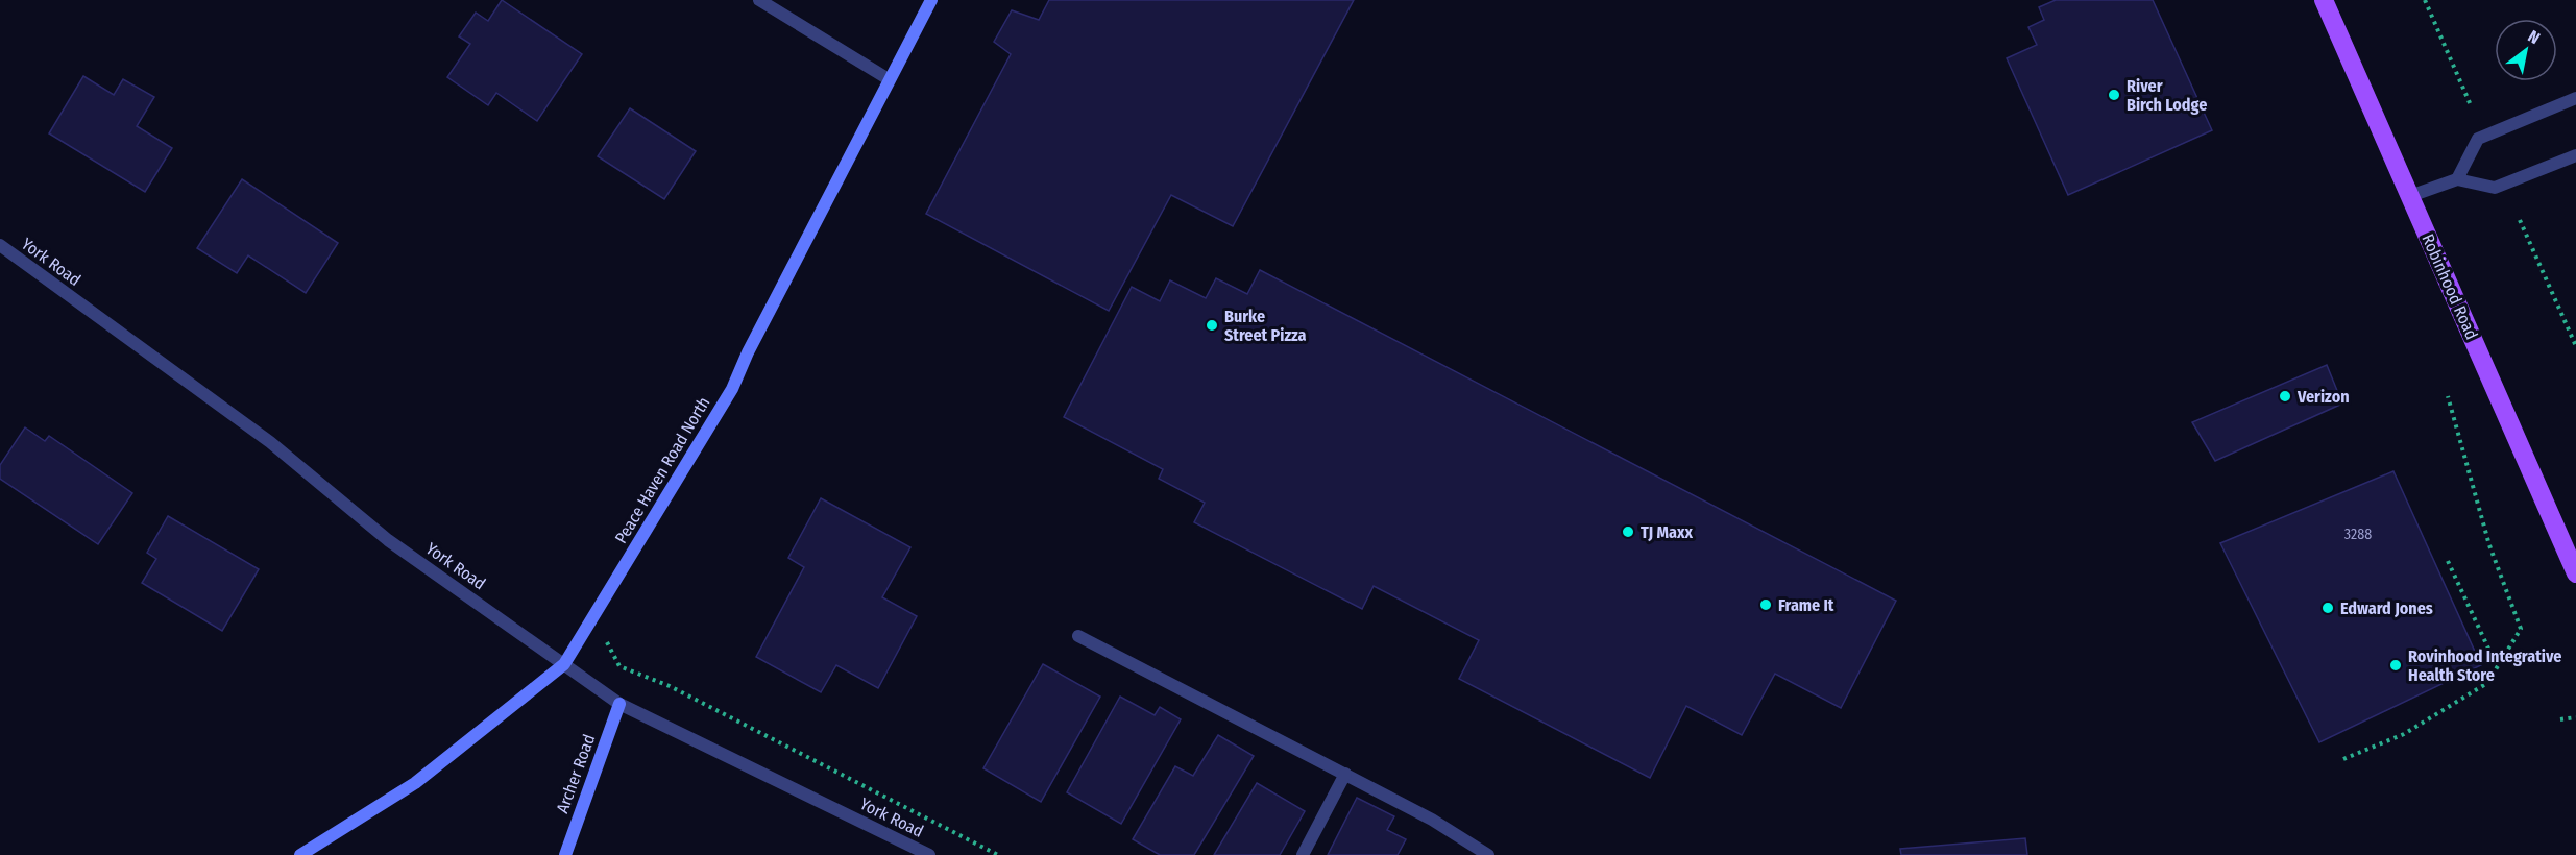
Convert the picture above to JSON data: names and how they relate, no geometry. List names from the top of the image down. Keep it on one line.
{"streets":{"main road":["Robinhood Road","Peace Haven Road North","Archer Road"],"street":["York Road"]},"crossings":[["York Road","Peace Haven Road North"],["York Road","Archer Road"]],"places":["River Birch Lodge","Burke Street Pizza","Verizon","TJ Maxx","Frame It","Edward Jones","Rovinhood Integrative Health Store"],"house_numbers":["3288"],"north":"top right"}
